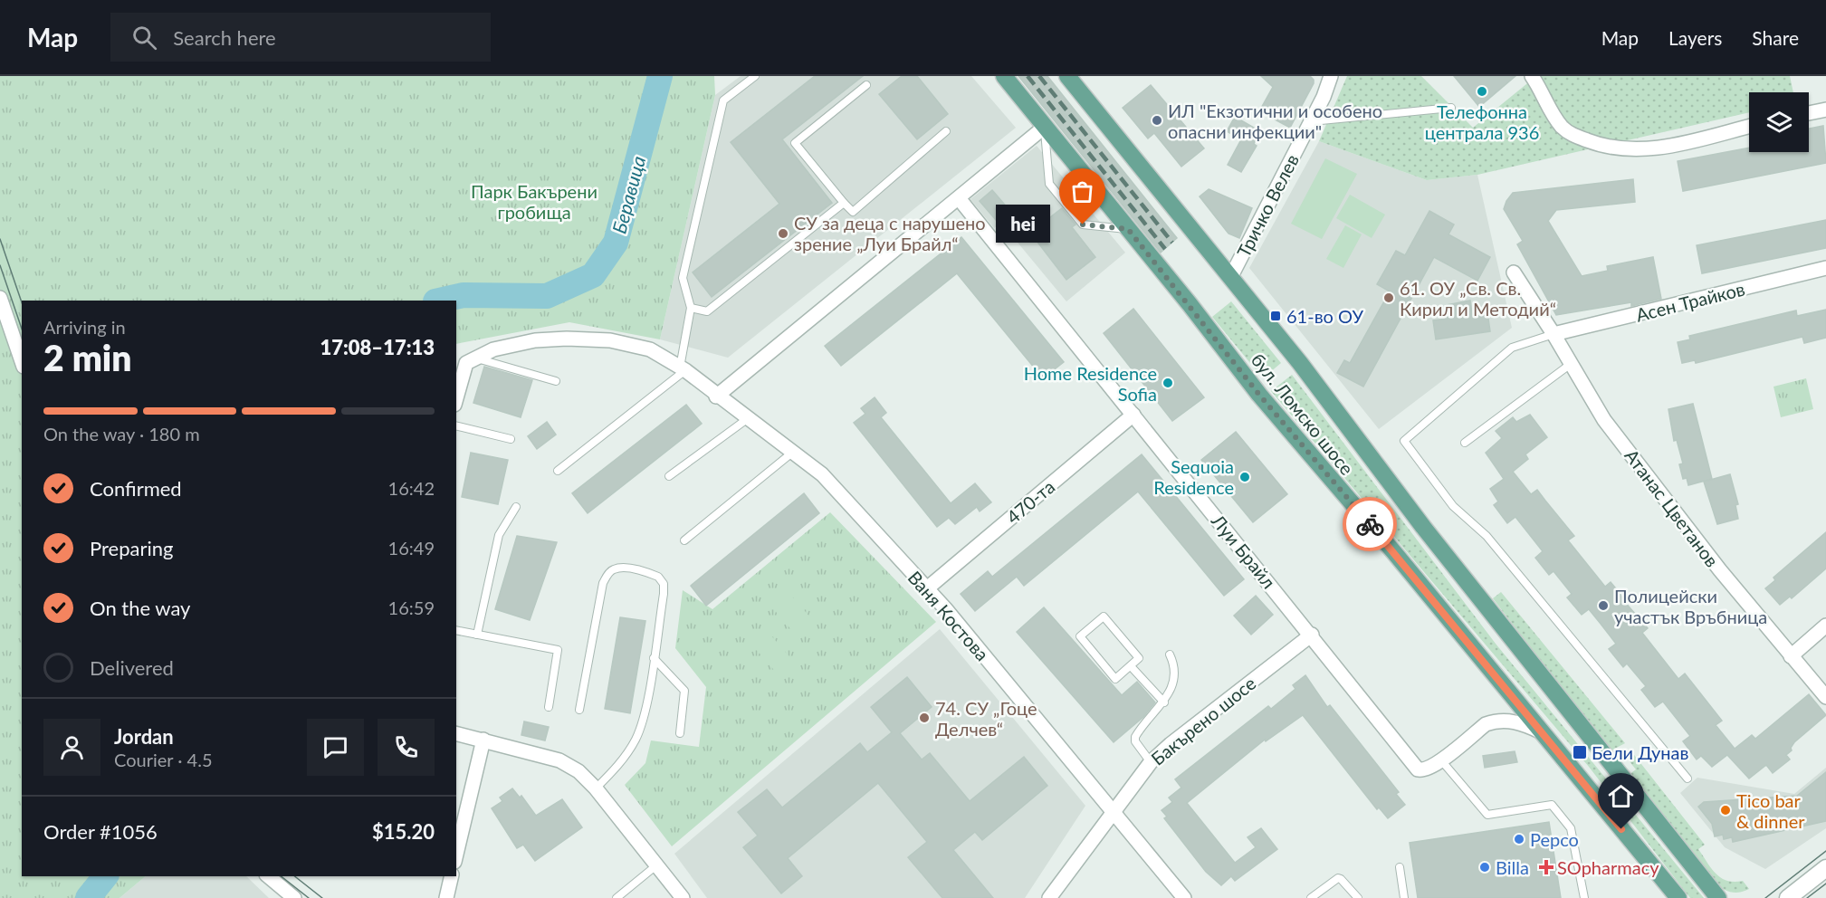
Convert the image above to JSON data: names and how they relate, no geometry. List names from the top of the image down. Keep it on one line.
{"streets":{"main road":["бул. Ломско шосе"],"street":["Тричко Велев","Асен Трайков","470-та","Атанас Цветанов","Луи Брайл","Ваня Костова","Бакърено шосе"]},"crossings":[["Тричко Велев","бул. Ломско шосе"],["Асен Трайков","Атанас Цветанов"],["бул. Ломско шосе","Луи Брайл"],["470-та","Луи Брайл"],["470-та","Ваня Костова"],["Луи Брайл","Бакърено шосе"],["Ваня Костова","Бакърено шосе"]],"water":["Беравица"],"parks":["Парк Бакърени гробища"],"places":{"other":["Телефонна централа 936","ИЛ \"Екзотични и особено опасни инфекции\"","hei","СУ за деца с нарушено зрение „Луи Брайл“","61. ОУ „Св. Св. Кирил и Методий“","Home Residence Sofia","Sequoia Residence","Полицейски участък Връбница","74. СУ „Гоце Делчев“","Tico bar & dinner","Pepco","Billa"],"transit":["61-во ОУ","Бели Дунав"],"health":["SOpharmacy"]},"page":{"header":"Map","search":"Search here","nav":["Map","Layers","Share"],"bubble":"hei","heading":["2 min","Arriving in","17:08–17:13"],"panel":["Jordan","Courier · 4.5","Order #1056","$15.20"],"bar":"On the way · 180 m","list":[["Confirmed","16:42"],["Preparing","16:49"],["On the way","16:59"],"Delivered"]}}
